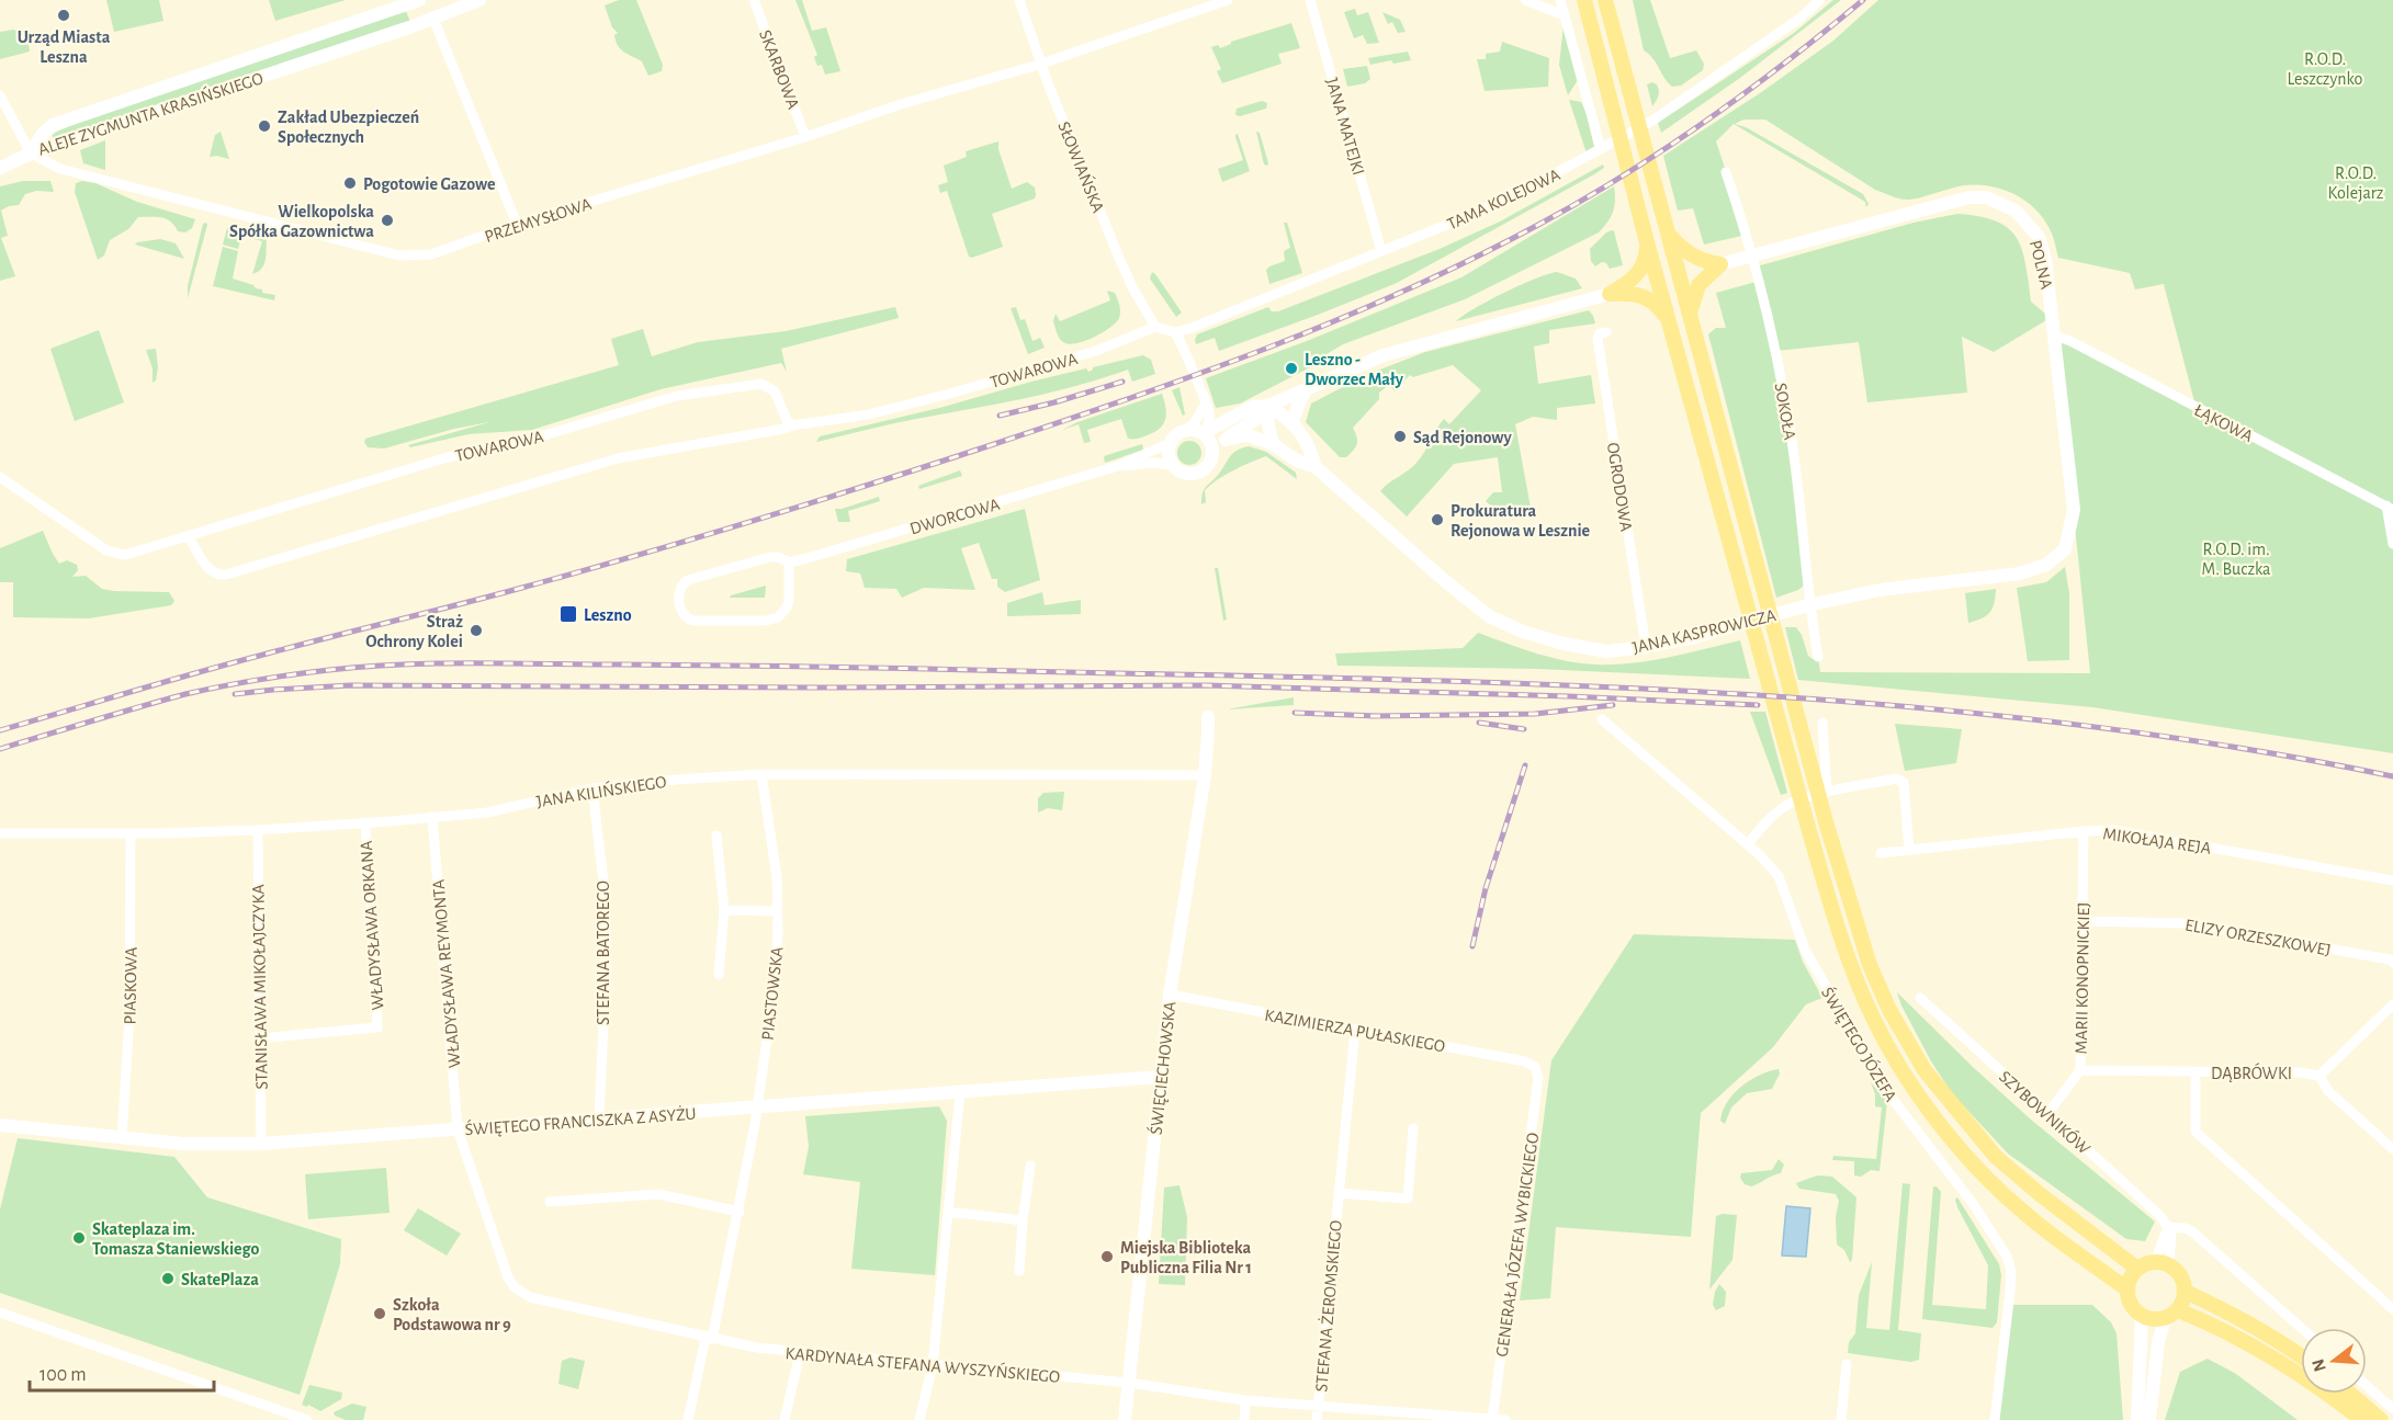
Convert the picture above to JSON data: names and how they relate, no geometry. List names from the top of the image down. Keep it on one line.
{"streets":{"street":["SKARBOWA","ALEJE ZYGMUNTA KRASIŃSKIEGO","JANA MATEJKI","SŁOWIAŃSKA","TAMA KOLEJOWA","PRZEMYSŁOWA","POLNA","TOWAROWA","SOKOŁA","ŁĄKOWA","OGRODOWA","DWORCOWA","JANA KASPROWICZA","JANA KILIŃSKIEGO","MIKOŁAJA REJA","WŁADYSŁAWA ORKANA","ELIZY ORZESZKOWEJ","STEFANA BATOREGO","WŁADYSŁAWA REYMONTA","MARII KONOPNICKIEJ","PIASKOWA","STANISŁAWA MIKOŁAJCZYKA","PIASTOWSKA","KAZIMIERZA PUŁASKIEGO","ŚWIĘTEGO JÓZEFA","ŚWIĘCIECHOWSKA","DĄBRÓWKI","SZYBOWNIKÓW","ŚWIĘTEGO FRANCISZKA Z ASYŻU","GENERAŁA JÓZEFA WYBICKIEGO","STEFANA ŻEROMSKIEGO","KARDYNAŁA STEFANA WYSZYŃSKIEGO"]},"crossings":[["SKARBOWA","PRZEMYSŁOWA"],["ALEJE ZYGMUNTA KRASIŃSKIEGO","PRZEMYSŁOWA"],["JANA MATEJKI","TAMA KOLEJOWA"],["SŁOWIAŃSKA","PRZEMYSŁOWA"],["SŁOWIAŃSKA","TOWAROWA"],["POLNA","ŁĄKOWA"],["POLNA","JANA KASPROWICZA"],["SOKOŁA","JANA KASPROWICZA"],["OGRODOWA","JANA KASPROWICZA"],["JANA KILIŃSKIEGO","WŁADYSŁAWA ORKANA"],["JANA KILIŃSKIEGO","STEFANA BATOREGO"],["JANA KILIŃSKIEGO","WŁADYSŁAWA REYMONTA"],["JANA KILIŃSKIEGO","PIASKOWA"],["JANA KILIŃSKIEGO","STANISŁAWA MIKOŁAJCZYKA"],["JANA KILIŃSKIEGO","PIASTOWSKA"],["JANA KILIŃSKIEGO","ŚWIĘCIECHOWSKA"],["MIKOŁAJA REJA","MARII KONOPNICKIEJ"],["WŁADYSŁAWA ORKANA","STANISŁAWA MIKOŁAJCZYKA"],["ELIZY ORZESZKOWEJ","MARII KONOPNICKIEJ"],["STEFANA BATOREGO","ŚWIĘTEGO FRANCISZKA Z ASYŻU"],["WŁADYSŁAWA REYMONTA","ŚWIĘTEGO FRANCISZKA Z ASYŻU"],["WŁADYSŁAWA REYMONTA","KARDYNAŁA STEFANA WYSZYŃSKIEGO"],["MARII KONOPNICKIEJ","DĄBRÓWKI"],["MARII KONOPNICKIEJ","SZYBOWNIKÓW"],["PIASKOWA","ŚWIĘTEGO FRANCISZKA Z ASYŻU"],["STANISŁAWA MIKOŁAJCZYKA","ŚWIĘTEGO FRANCISZKA Z ASYŻU"],["PIASTOWSKA","ŚWIĘTEGO FRANCISZKA Z ASYŻU"],["PIASTOWSKA","KARDYNAŁA STEFANA WYSZYŃSKIEGO"],["KAZIMIERZA PUŁASKIEGO","ŚWIĘCIECHOWSKA"],["KAZIMIERZA PUŁASKIEGO","GENERAŁA JÓZEFA WYBICKIEGO"],["KAZIMIERZA PUŁASKIEGO","STEFANA ŻEROMSKIEGO"],["ŚWIĘCIECHOWSKA","ŚWIĘTEGO FRANCISZKA Z ASYŻU"],["ŚWIĘCIECHOWSKA","KARDYNAŁA STEFANA WYSZYŃSKIEGO"],["ŚWIĘTEGO FRANCISZKA Z ASYŻU","KARDYNAŁA STEFANA WYSZYŃSKIEGO"],["GENERAŁA JÓZEFA WYBICKIEGO","KARDYNAŁA STEFANA WYSZYŃSKIEGO"],["STEFANA ŻEROMSKIEGO","KARDYNAŁA STEFANA WYSZYŃSKIEGO"]],"parks":["R.O.D. Leszczynko","R.O.D. Kolejarz","R.O.D. im. M. Buczka"],"places":{"other":["Urząd Miasta Leszna","Zakład Ubezpieczeń Społecznych","Pogotowie Gazowe","Wielkopolska Spółka Gazownictwa","Leszno - Dworzec Mały","Sąd Rejonowy","Prokuratura Rejonowa w Lesznie","Straż Ochrony Kolei","Skateplaza im. Tomasza Staniewskiego","Miejska Biblioteka Publiczna Filia Nr 1","SkatePlaza","Szkoła Podstawowa nr 9"],"transit":["Leszno"]},"scale_bar":"100 m","north":"left"}
